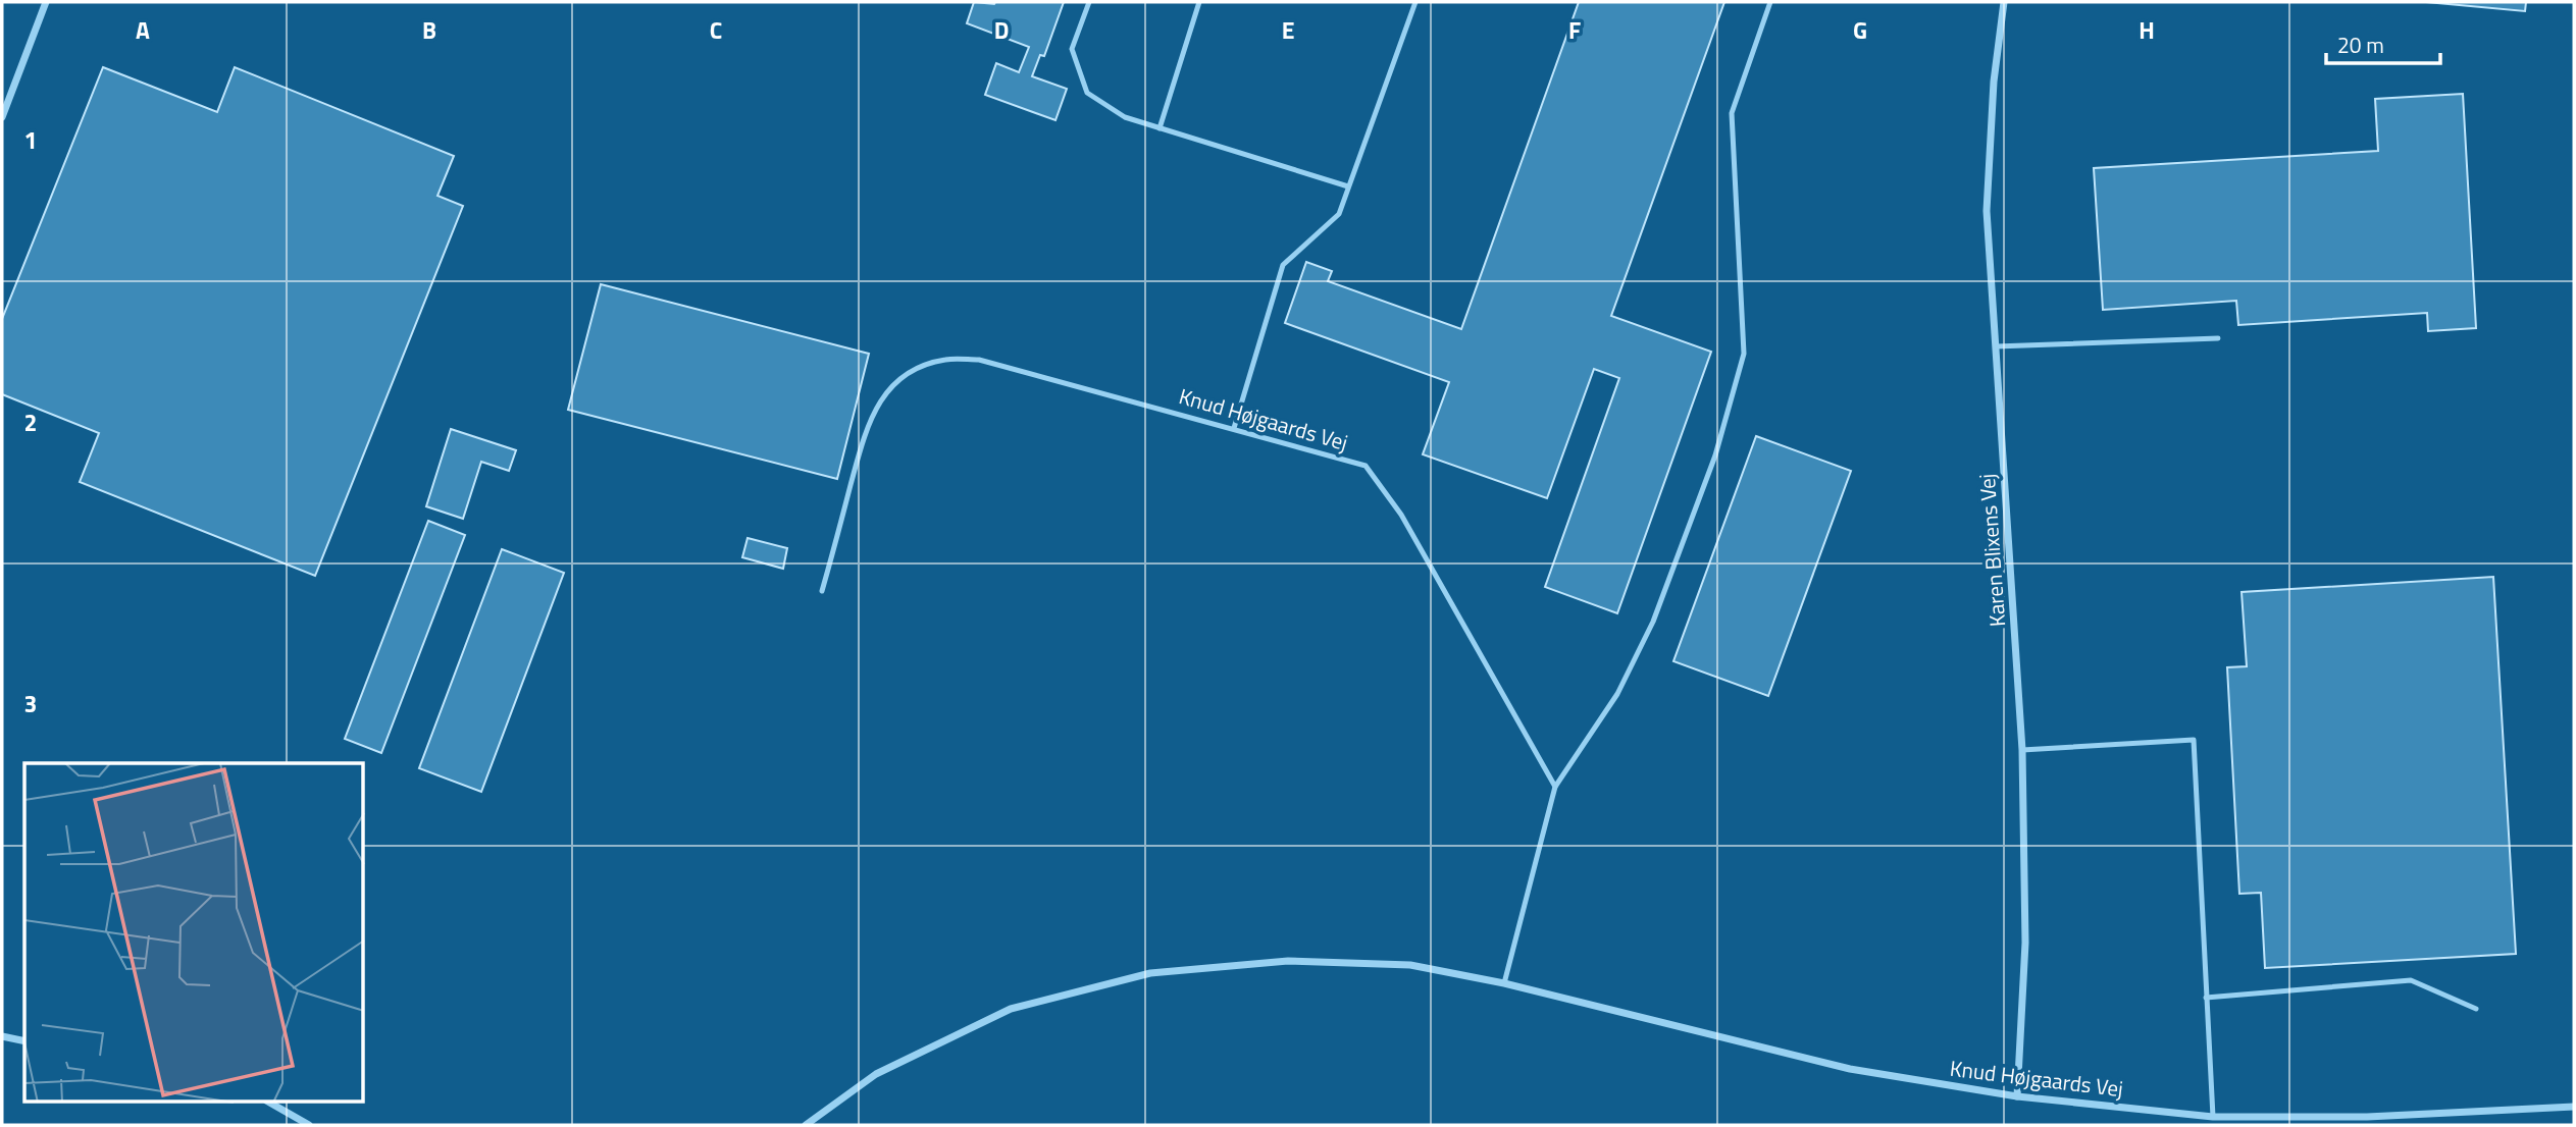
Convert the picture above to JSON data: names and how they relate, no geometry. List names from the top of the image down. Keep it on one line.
{"streets":{"street":["Knud Højgaards Vej","Karen Blixens Vej"]},"crossings":[["Knud Højgaards Vej","Karen Blixens Vej"]],"scale_bar":"20 m","grid":{"columns":["A","B","C","D","E","F","G","H"],"rows":["1","2","3"]}}
